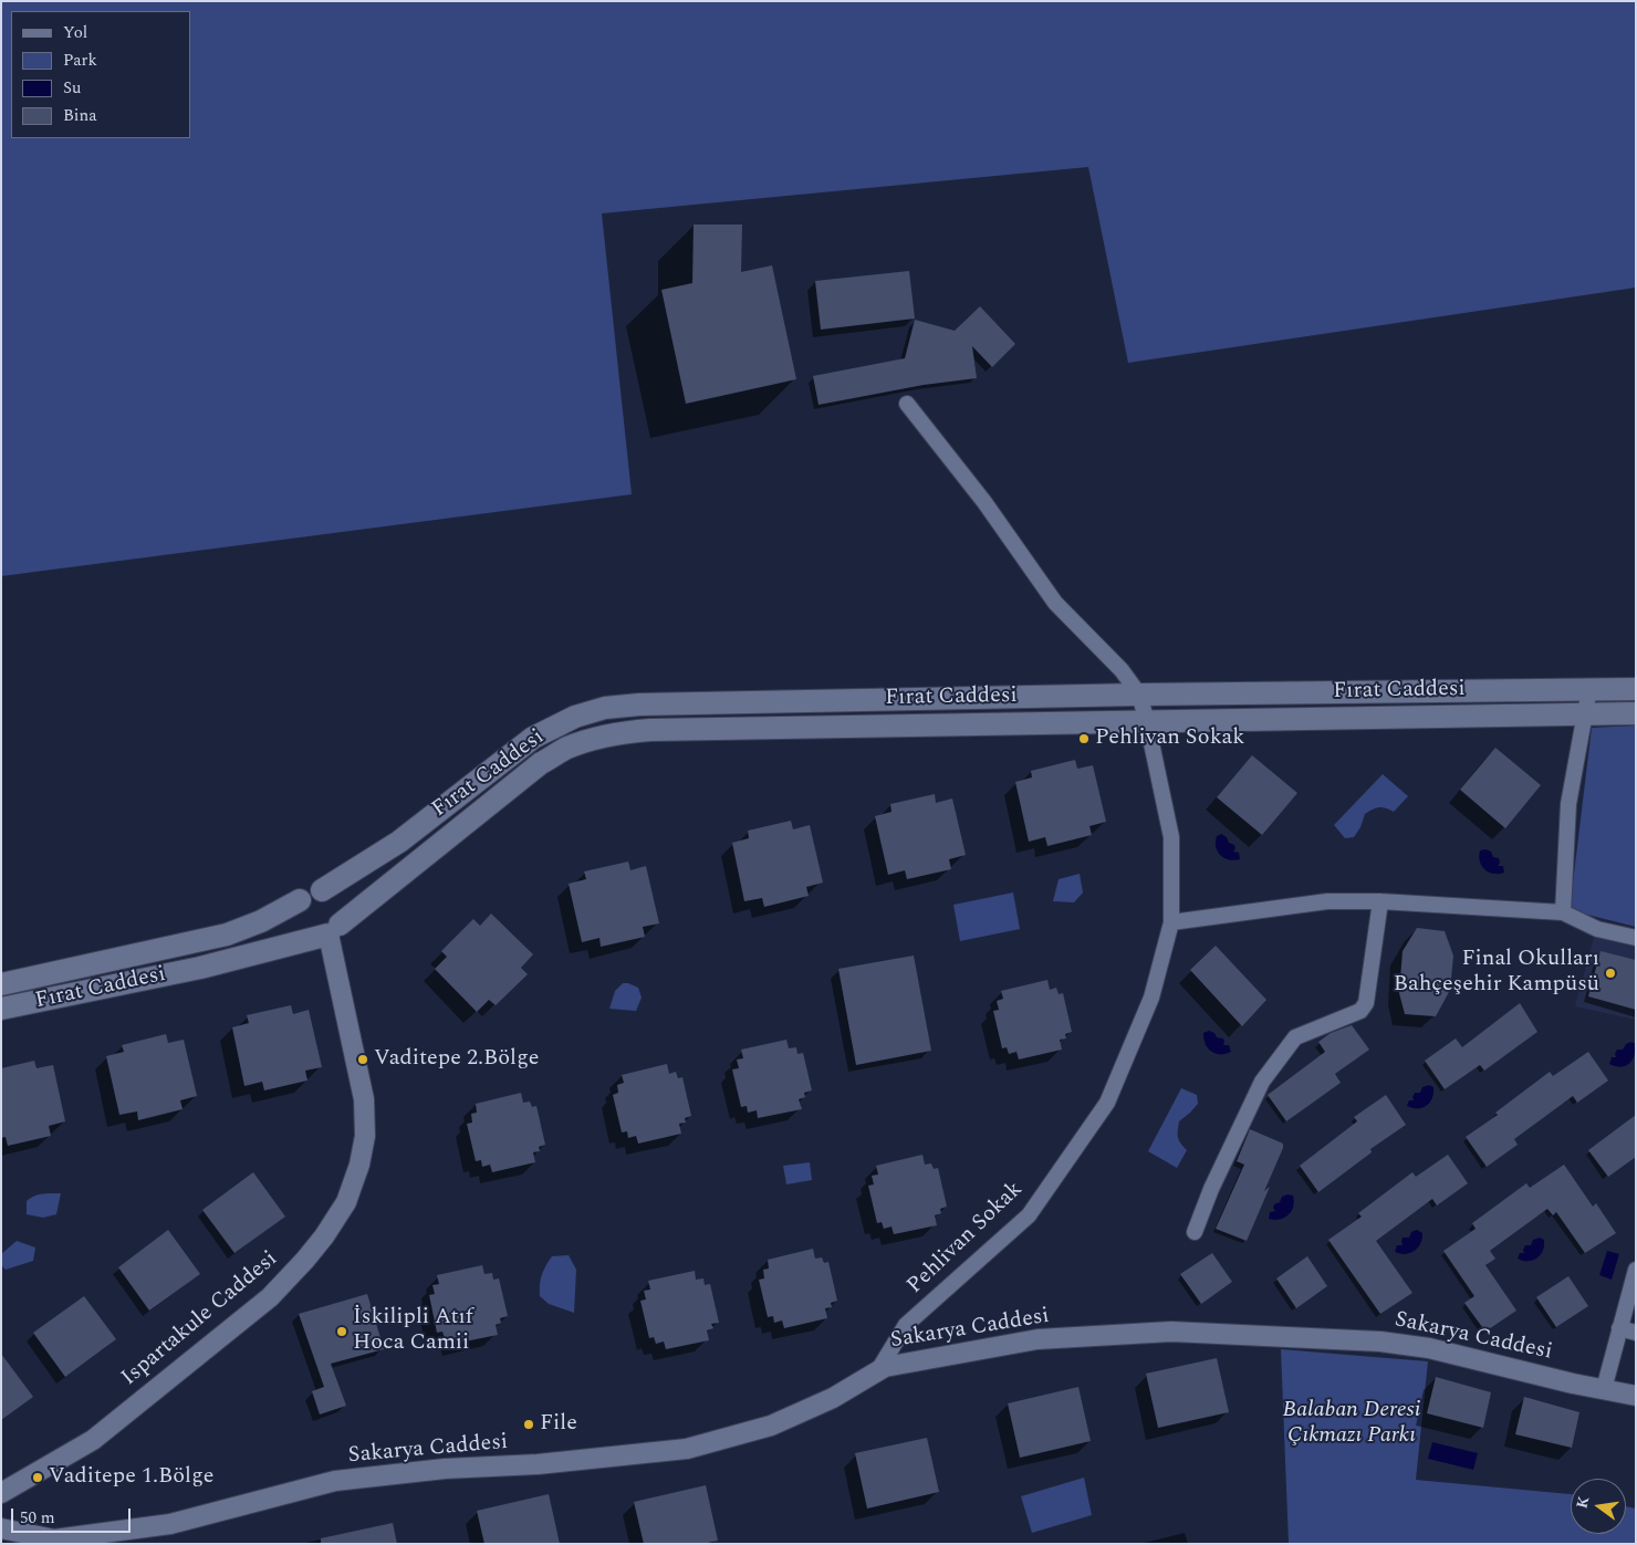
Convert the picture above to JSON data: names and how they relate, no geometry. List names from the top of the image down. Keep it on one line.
{"streets":{"main road":["Fırat Caddesi"],"street":["Pehlivan Sokak","Ispartakule Caddesi","Sakarya Caddesi"]},"crossings":[["Fırat Caddesi","Pehlivan Sokak"],["Fırat Caddesi","Ispartakule Caddesi"],["Pehlivan Sokak","Sakarya Caddesi"]],"parks":["Balaban Deresi Çıkmazı Parkı"],"places":["Pehlivan Sokak","Final Okulları Bahçeşehir Kampüsü","Vaditepe 2.Bölge","İskilipli Atıf Hoca Camii","File","Vaditepe 1.Bölge"],"legend":["Yol","Park","Su","Bina"],"scale_bar":"50 m","north":"left"}
